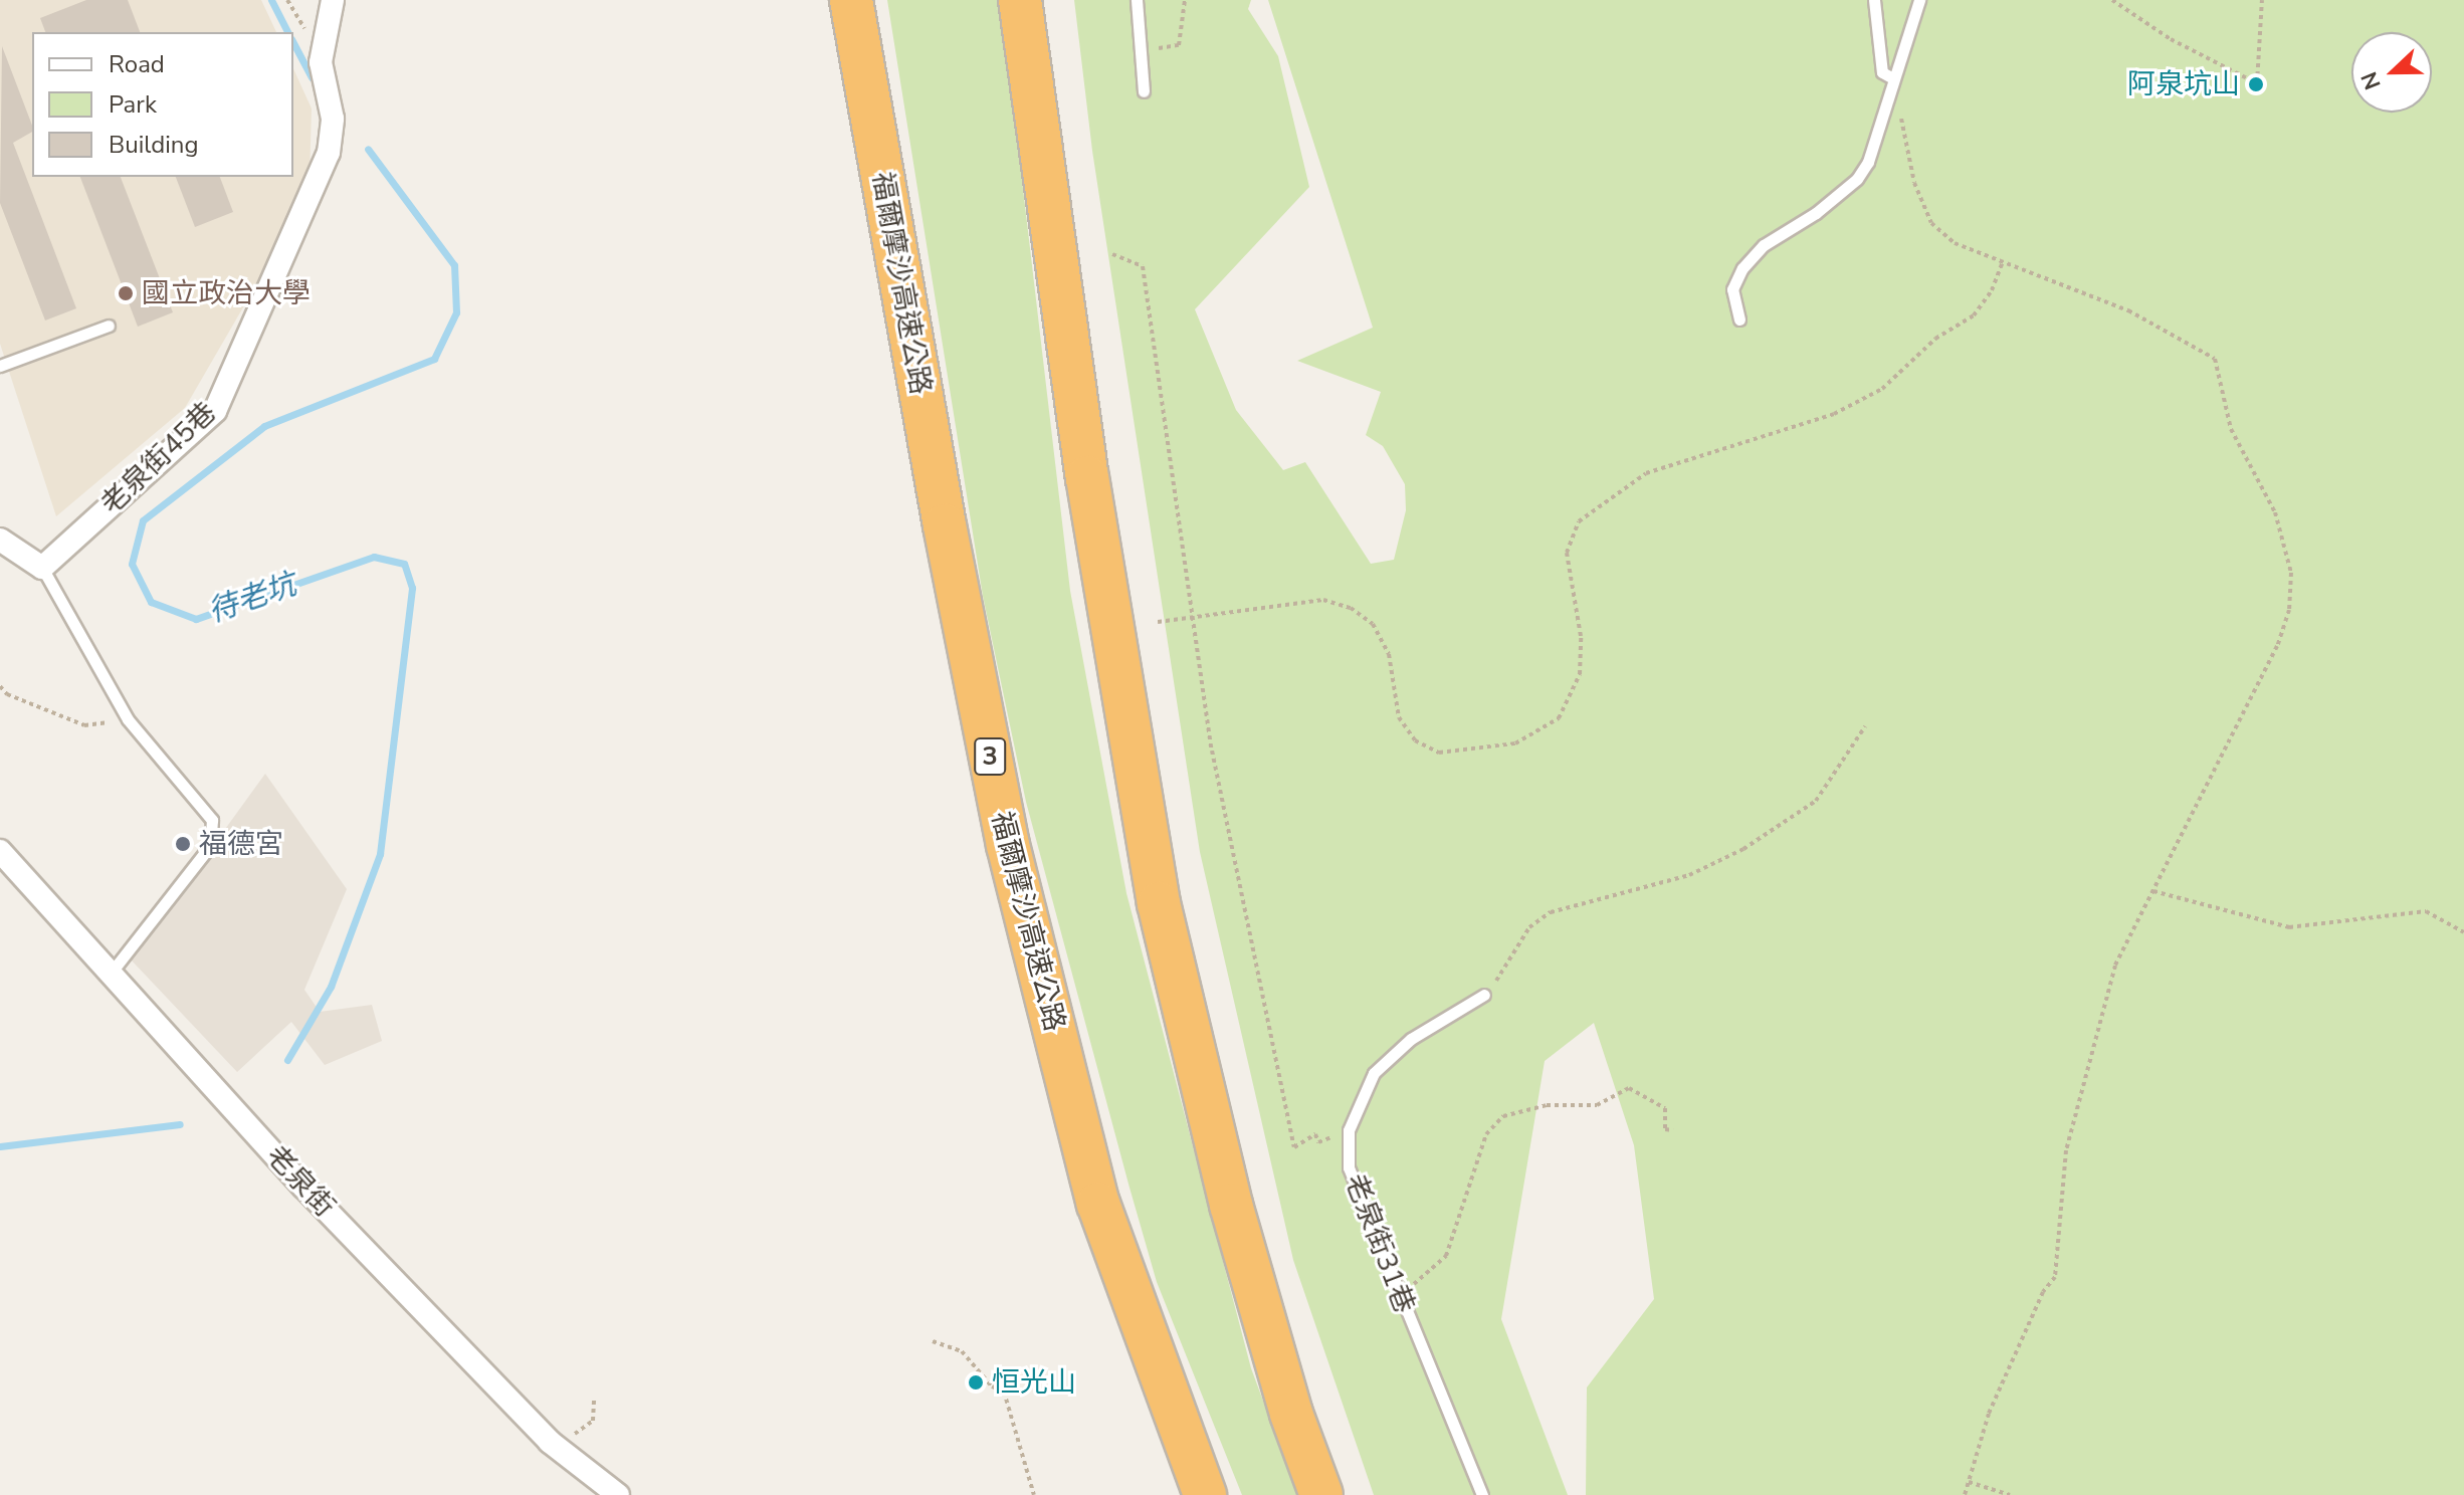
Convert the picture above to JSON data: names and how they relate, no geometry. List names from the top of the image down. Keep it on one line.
{"streets":{"highway":["福爾摩沙高速公路","3"],"street":["老泉街45巷","老泉街"],"lane":["老泉街31巷"]},"water":["待老坑"],"places":["阿泉坑山","國立政治大學","福德宮","恒光山"],"legend":["Road","Park","Building"],"north":"left"}
